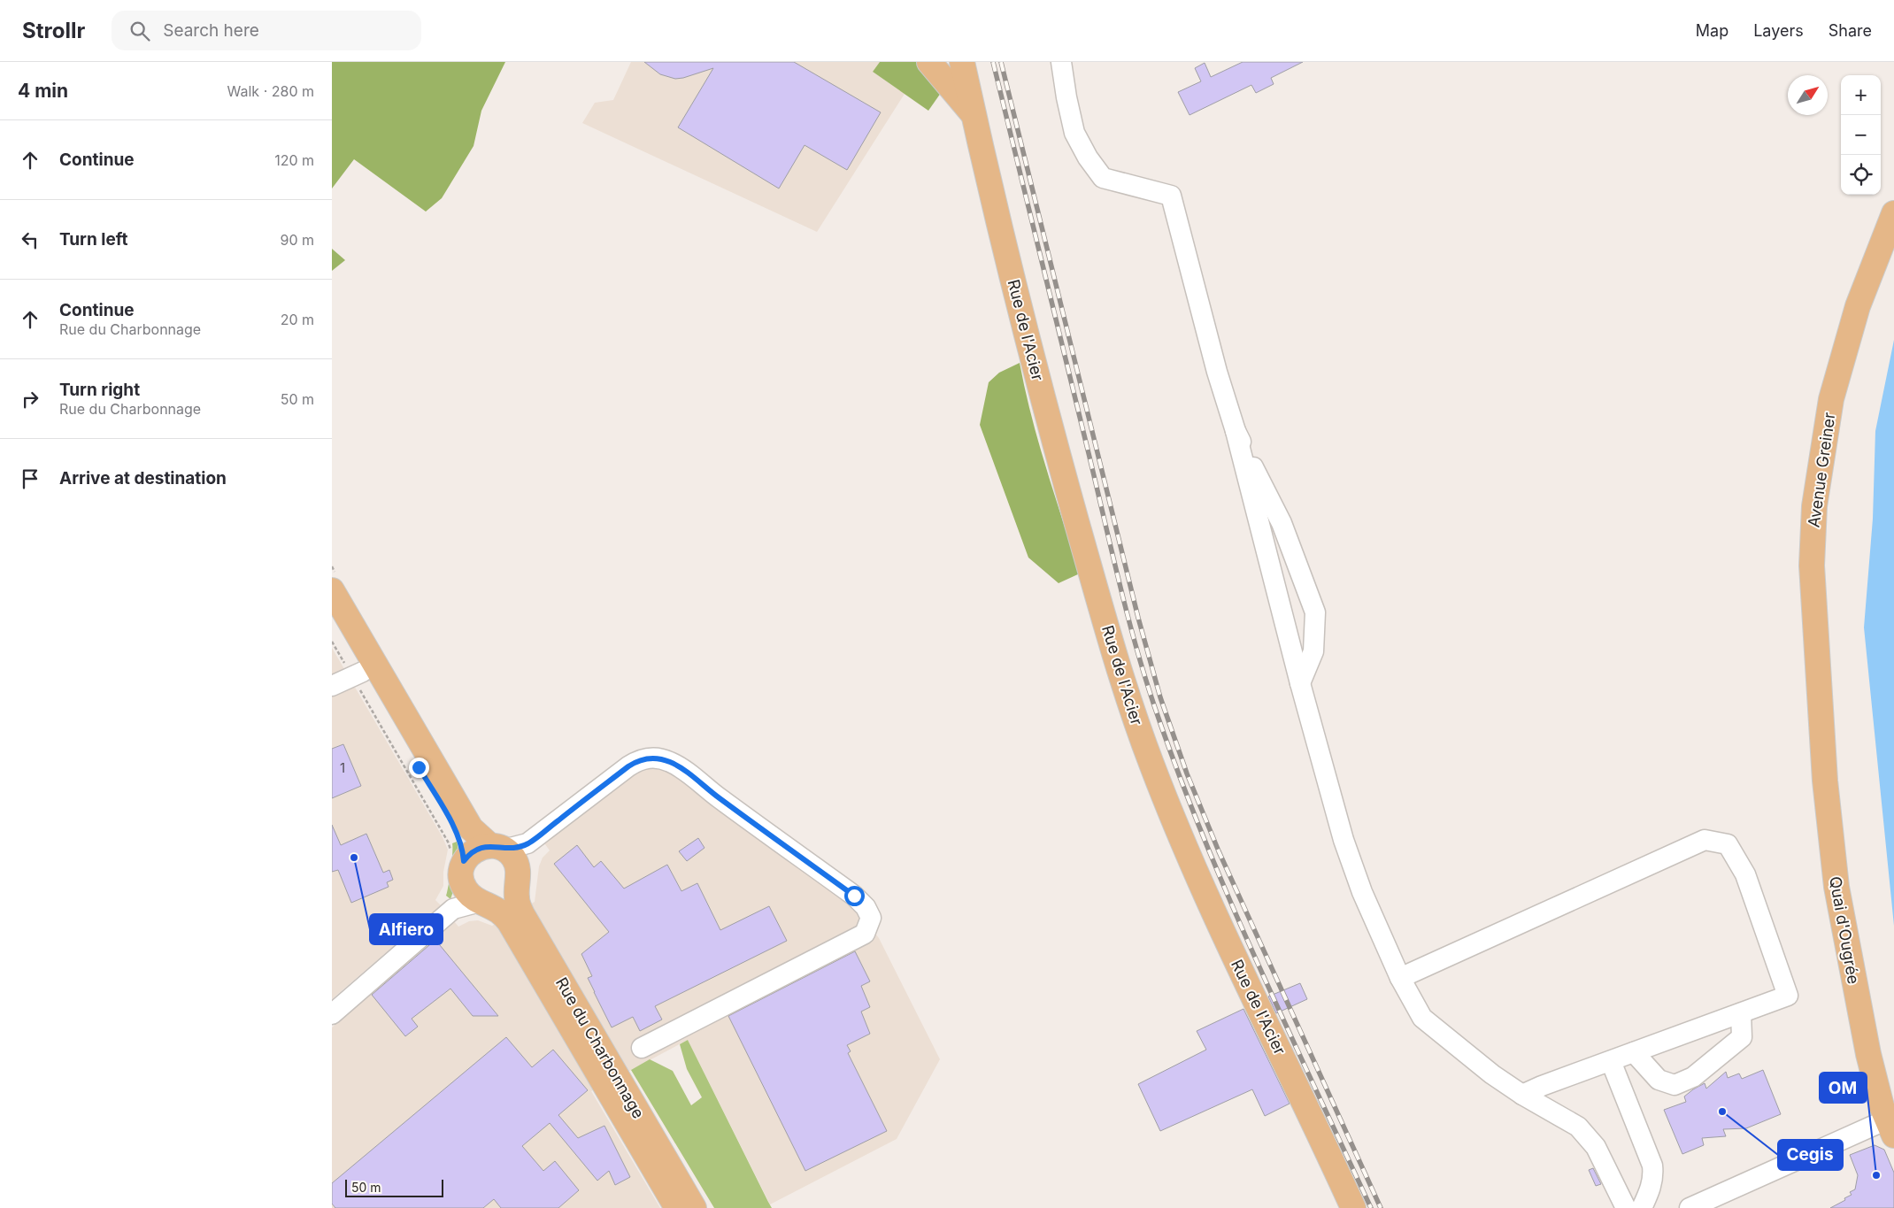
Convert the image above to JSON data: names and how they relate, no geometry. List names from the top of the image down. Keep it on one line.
{"streets":{"main road":["Rue de l'Acier","Avenue Greiner","Quai d'Ougrée","Rue du Charbonnage"]},"crossings":[["Avenue Greiner","Quai d'Ougrée"]],"places":["Alfiero","Cegis","OM"],"house_numbers":["1"],"scale_bar":"50 m","north":"top right","page":{"header":"Strollr","search":"Search here","nav":["Map","Layers","Share"],"heading":["4 min","Walk · 280 m"],"map_buttons":["+","−"],"list":[["Continue","120 m"],["Turn left","90 m"],["Continue","Rue du Charbonnage","20 m"],["Turn right","Rue du Charbonnage","50 m"],"Arrive at destination"],"scale":"50 m"}}
